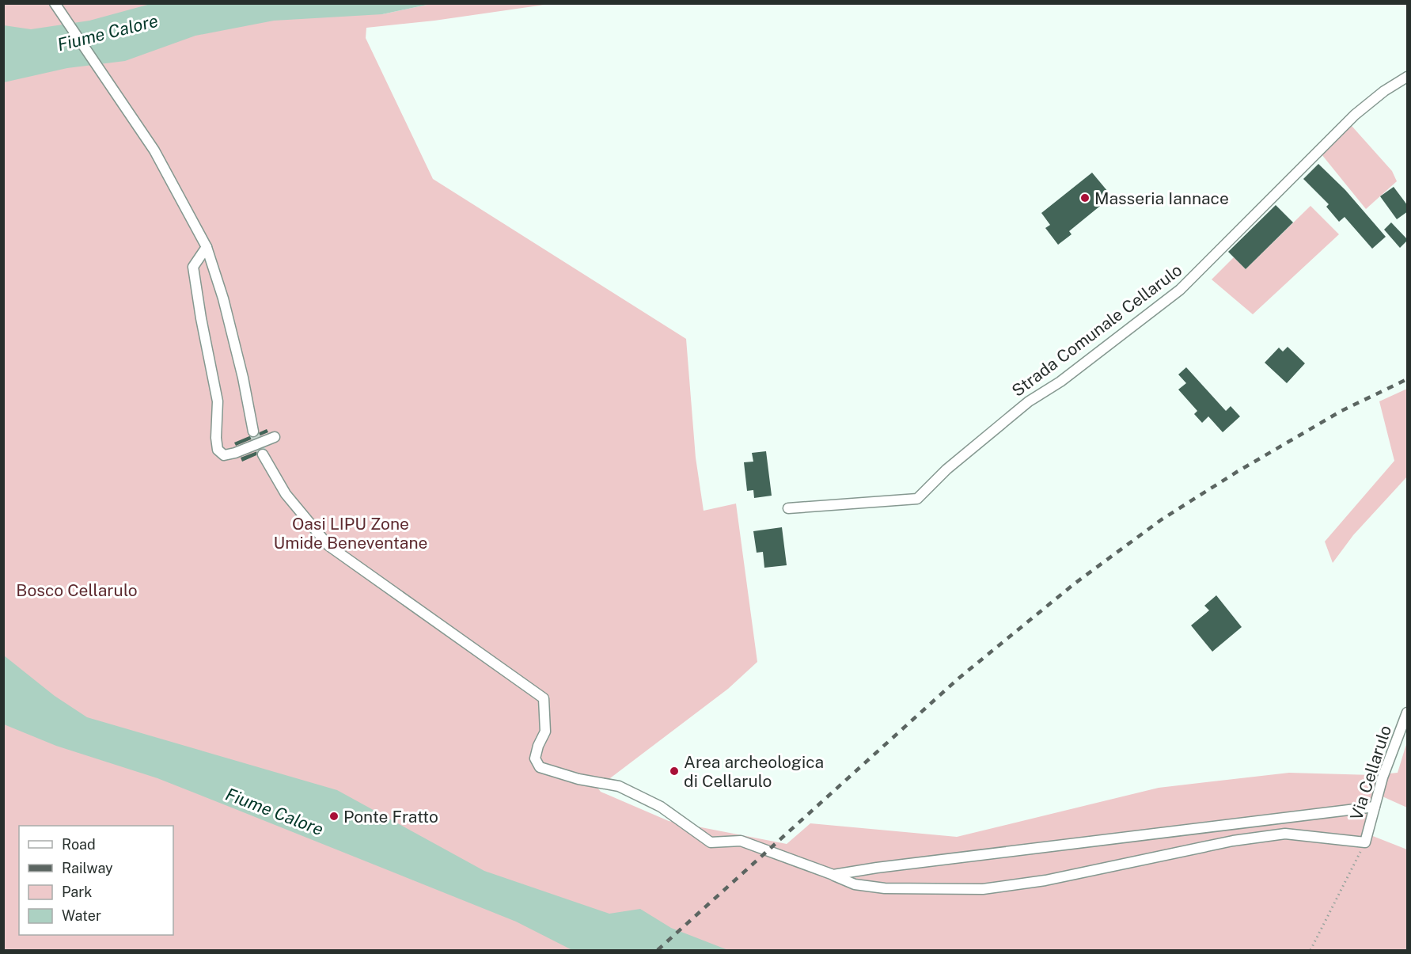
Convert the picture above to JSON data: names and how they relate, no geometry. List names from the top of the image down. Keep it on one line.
{"streets":{"street":["Strada Comunale Cellarulo","Via Cellarulo"]},"water":["Fiume Calore"],"parks":["Oasi LIPU Zone Umide Beneventane","Bosco Cellarulo"],"places":["Masseria Iannace","Area archeologica di Cellarulo","Ponte Fratto"],"legend":["Road","Railway","Park","Water"]}
